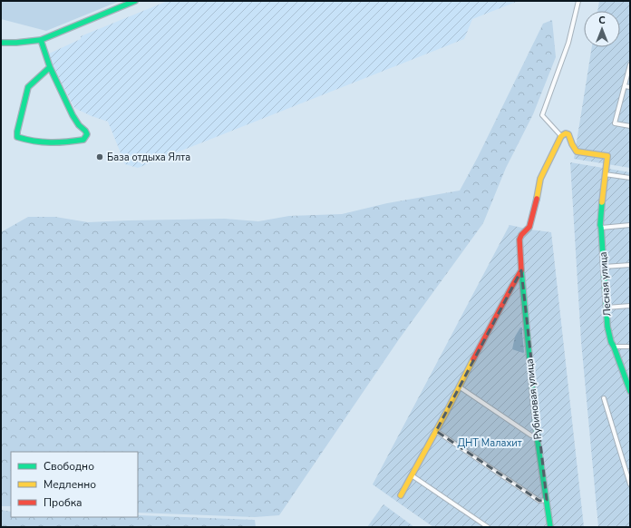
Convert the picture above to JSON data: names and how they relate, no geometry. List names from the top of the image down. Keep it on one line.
{"streets":{"street":["Лесная улица","Рубиновая улица"]},"crossings":[["Лесная улица","Рубиновая улица"]],"parks":["ДНТ Малахит"],"places":["База отдыха Ялта"],"legend":["Свободно","Медленно","Пробка"],"north":"top"}
